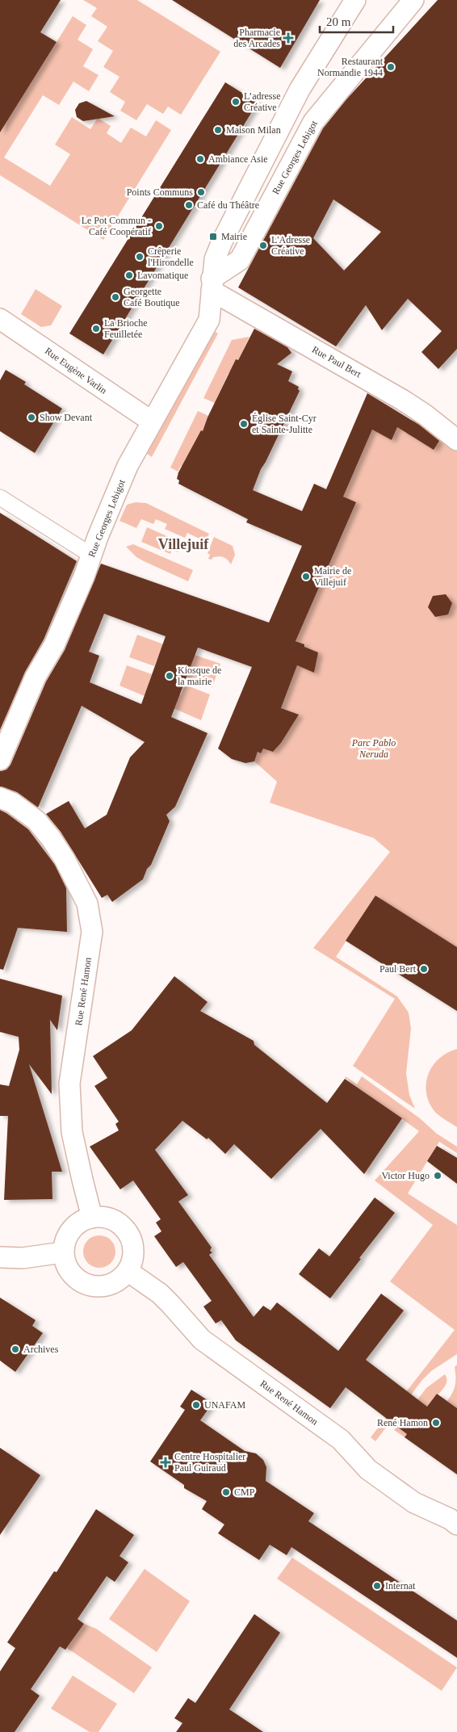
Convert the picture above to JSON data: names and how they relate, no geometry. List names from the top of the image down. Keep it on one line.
{"streets":{"street":["Rue Georges Lebigot","Rue Paul Bert","Rue Eugène Varlin","Rue René Hamon"]},"crossings":[["Rue Georges Lebigot","Rue Paul Bert"],["Rue Georges Lebigot","Rue Eugène Varlin"]],"districts":["Villejuif"],"parks":["Parc Pablo Neruda"],"places":{"health":["Pharmacie des Arcades","Centre Hospitalier Paul Guiraud"],"other":["Restaurant Normandie 1944","L’adresse Créative","Maison Milan","Ambiance Asie","Points Communs","Café du Théâtre","Le Pot Commun - Café Coopératif","L'Adresse Créative","Crêperie l'Hirondelle","Lavomatique","Georgette Café Boutique","La Brioche Feuilletée","Show Devant","Église Saint-Cyr et Sainte-Julitte","Mairie de Villejuif","Kiosque de la mairie","Paul Bert","Victor Hugo","Archives","UNAFAM","René Hamon","CMP","Internat"],"transit":["Mairie"]},"scale_bar":"20 m"}
